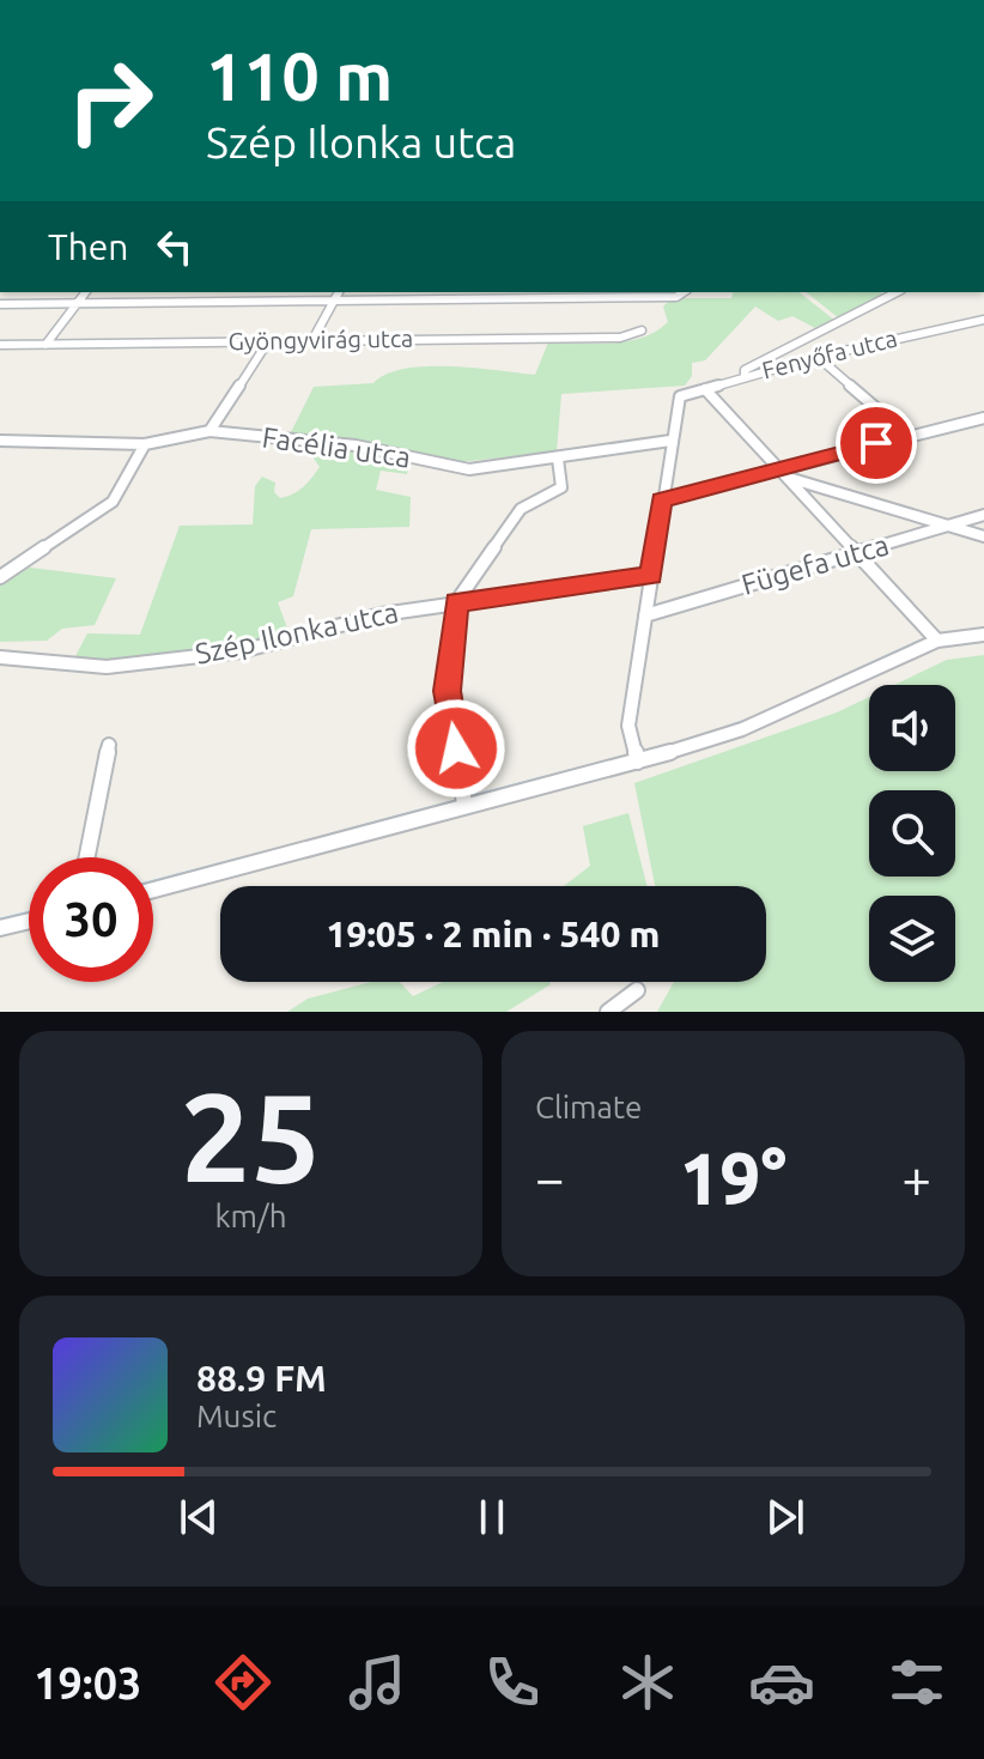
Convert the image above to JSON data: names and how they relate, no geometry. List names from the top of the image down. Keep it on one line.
{"streets":{"street":["Gyöngyvirág utca","Fenyőfa utca","Facélia utca","Fügefa utca","Szép Ilonka utca"]},"crossings":[["Fenyőfa utca","Facélia utca"]],"page":{"turn":["110 m","Szép Ilonka utca"],"then":"Then","limit":"30","trip":"19:05 · 2 min · 540 m","tile":[["25","km/h"],"Climate"],"heat":["−","19°","+"],"song":["88.9 FM","Music"],"tabs":"19:03"}}
